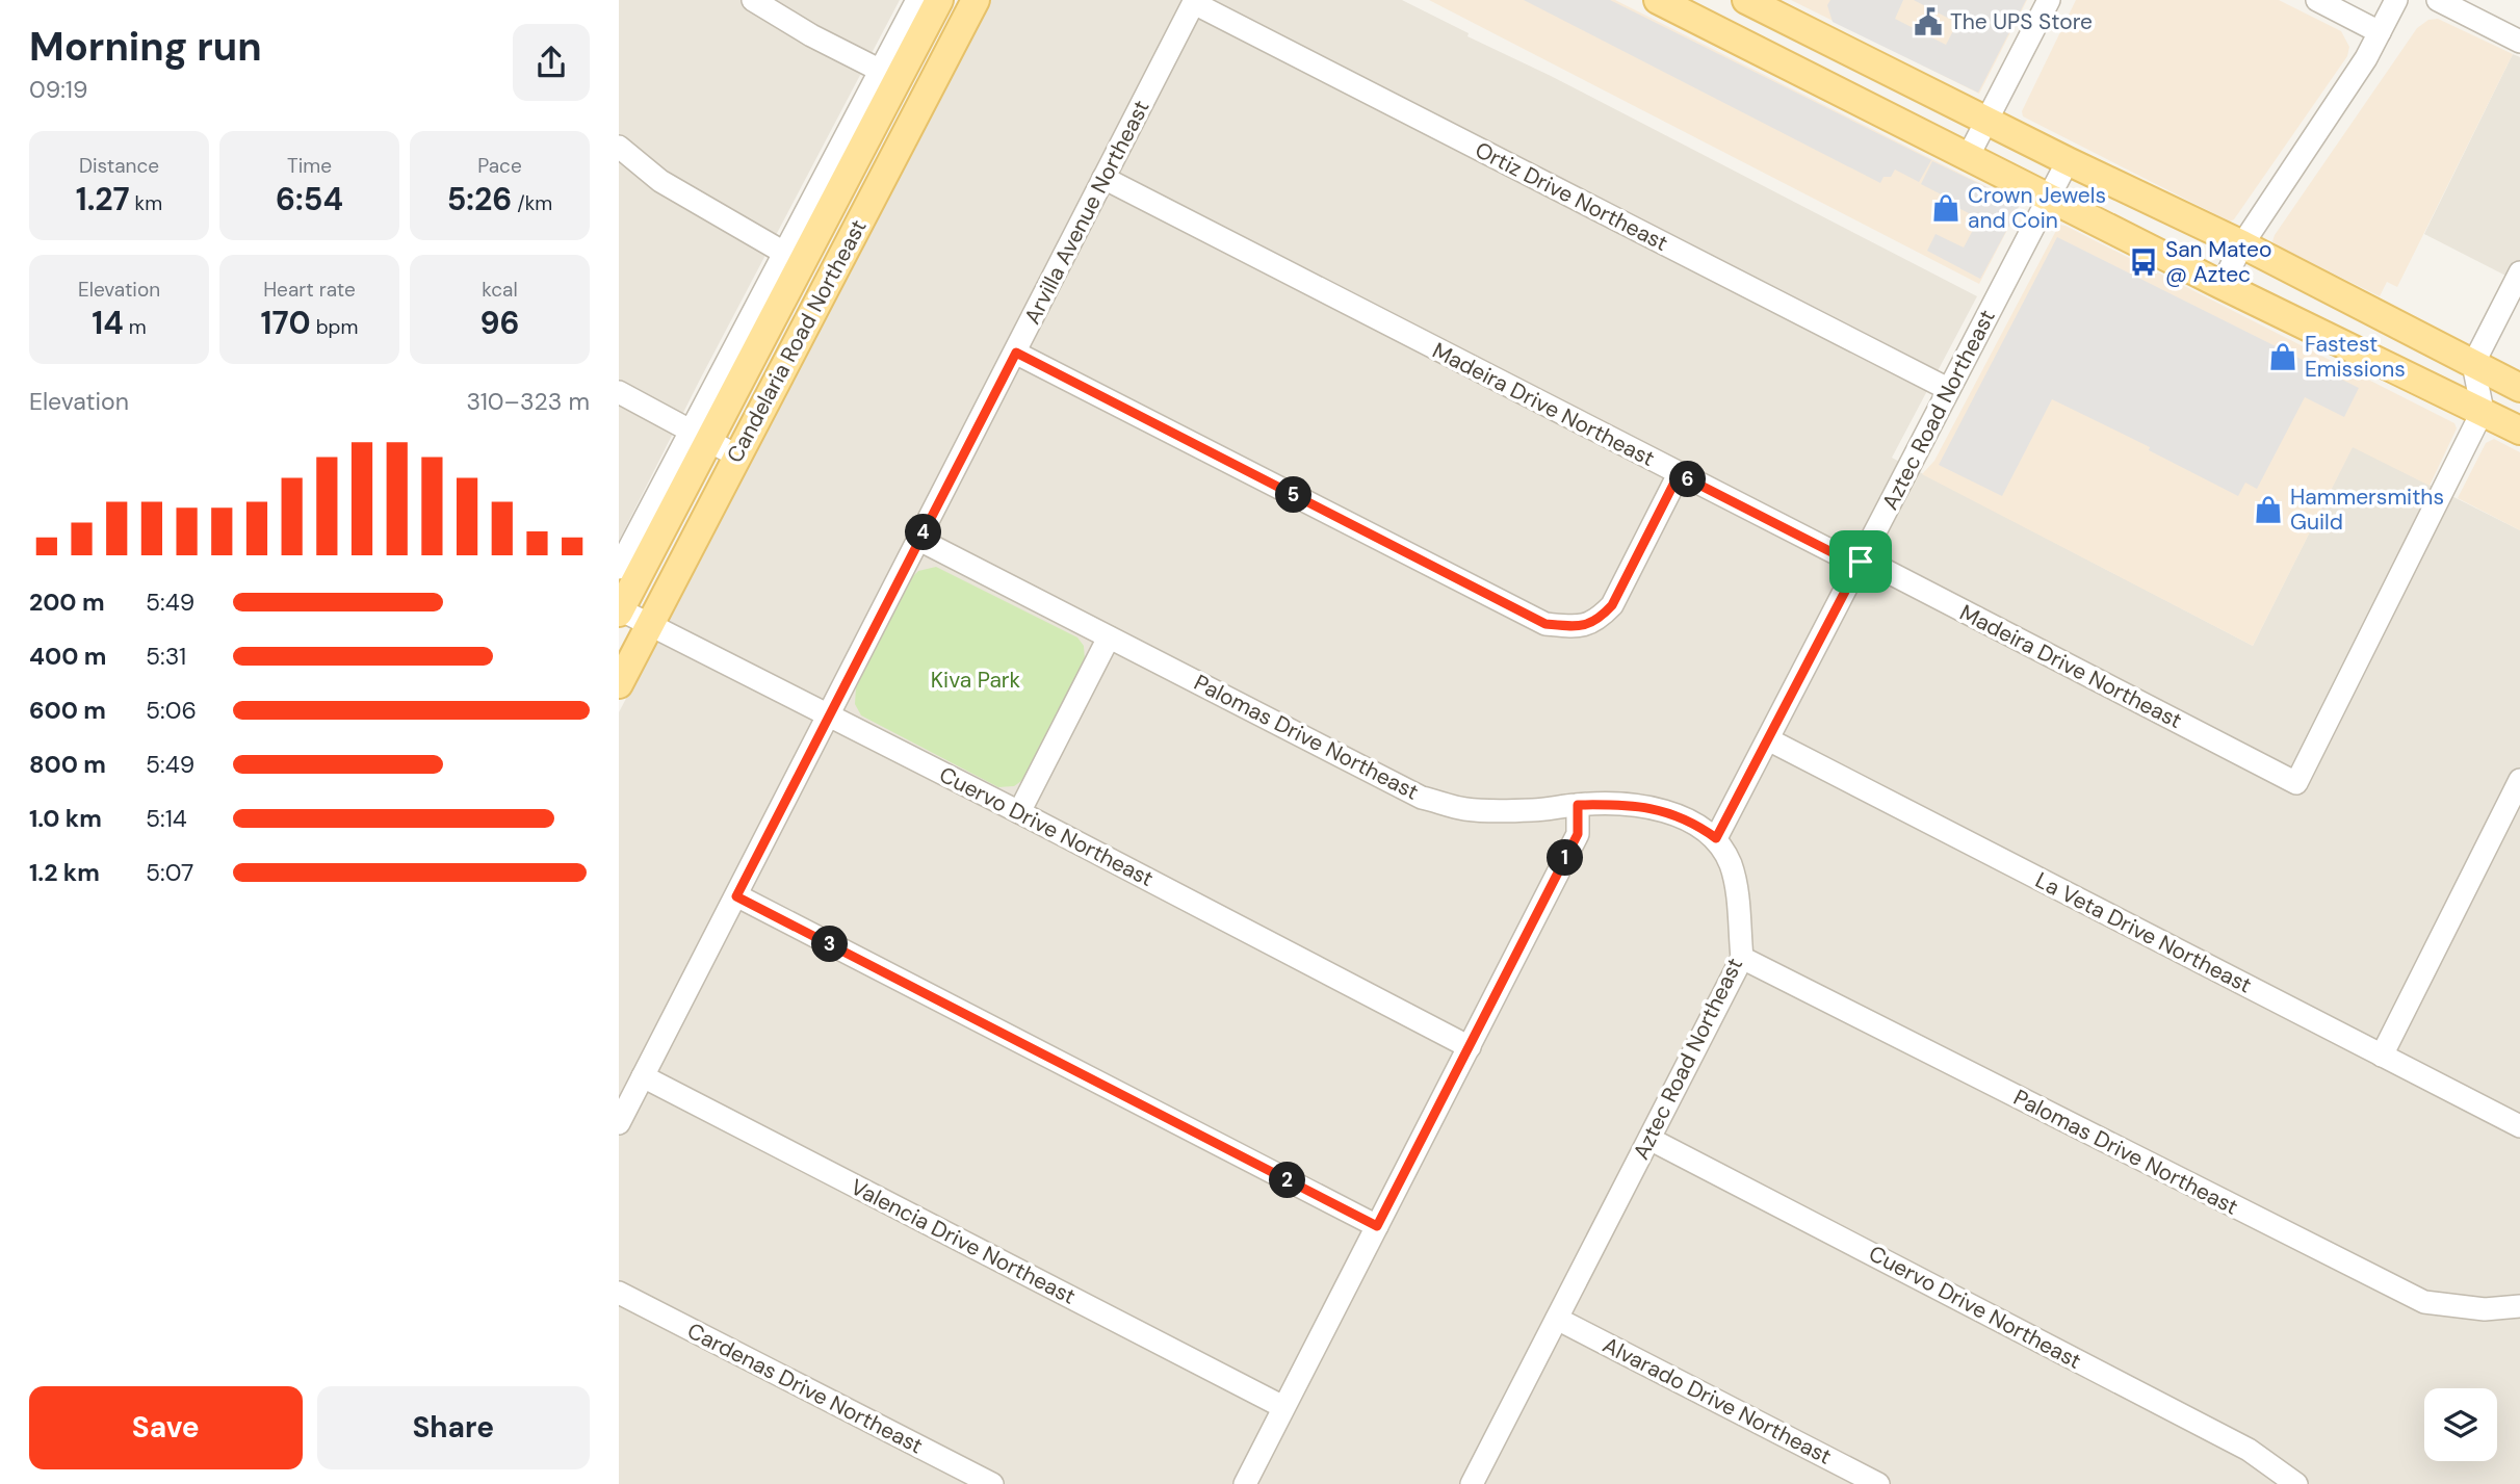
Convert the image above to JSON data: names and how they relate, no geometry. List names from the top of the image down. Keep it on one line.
{"streets":{"main road":["Candelaria Road Northeast"],"street":["Ortiz Drive Northeast","Arvilla Avenue Northeast","Madeira Drive Northeast","Aztec Road Northeast","Palomas Drive Northeast","Cuervo Drive Northeast","La Veta Drive Northeast","Valencia Drive Northeast","Cardenas Drive Northeast","Alvarado Drive Northeast"]},"crossings":[["Ortiz Drive Northeast","Arvilla Avenue Northeast"],["Ortiz Drive Northeast","Aztec Road Northeast"],["Arvilla Avenue Northeast","Madeira Drive Northeast"],["Arvilla Avenue Northeast","Palomas Drive Northeast"],["Arvilla Avenue Northeast","Cuervo Drive Northeast"],["Arvilla Avenue Northeast","Valencia Drive Northeast"],["Candelaria Road Northeast","Cuervo Drive Northeast"],["Madeira Drive Northeast","Aztec Road Northeast"],["Aztec Road Northeast","Palomas Drive Northeast"],["Aztec Road Northeast","Cuervo Drive Northeast"],["Aztec Road Northeast","La Veta Drive Northeast"],["Aztec Road Northeast","Alvarado Drive Northeast"]],"parks":["Kiva Park"],"places":{"public building":["The UPS Store"],"shop":["Crown Jewels and Coin","Fastest Emissions","Hammersmiths Guild"],"bus stop":["San Mateo @ Aztec"]},"page":{"heading":["Morning run","09:19"],"stats":[["Distance","1.27 km"],["Time","6:54"],["Pace","5:26 /km"],["Elevation","14 m"],["Heart rate","170 bpm"],["kcal","96"]],"chart":["Elevation","310–323 m"],"pins":["6","5","4","1","3","2"],"list":[{"name":"200 m","note":"5:49"},{"name":"400 m","note":"5:31"},{"name":"600 m","note":"5:06"},{"name":"800 m","note":"5:49"},{"name":"1.0 km","note":"5:14"},{"name":"1.2 km","note":"5:07"}],"buttons":["Save","Share"]}}
